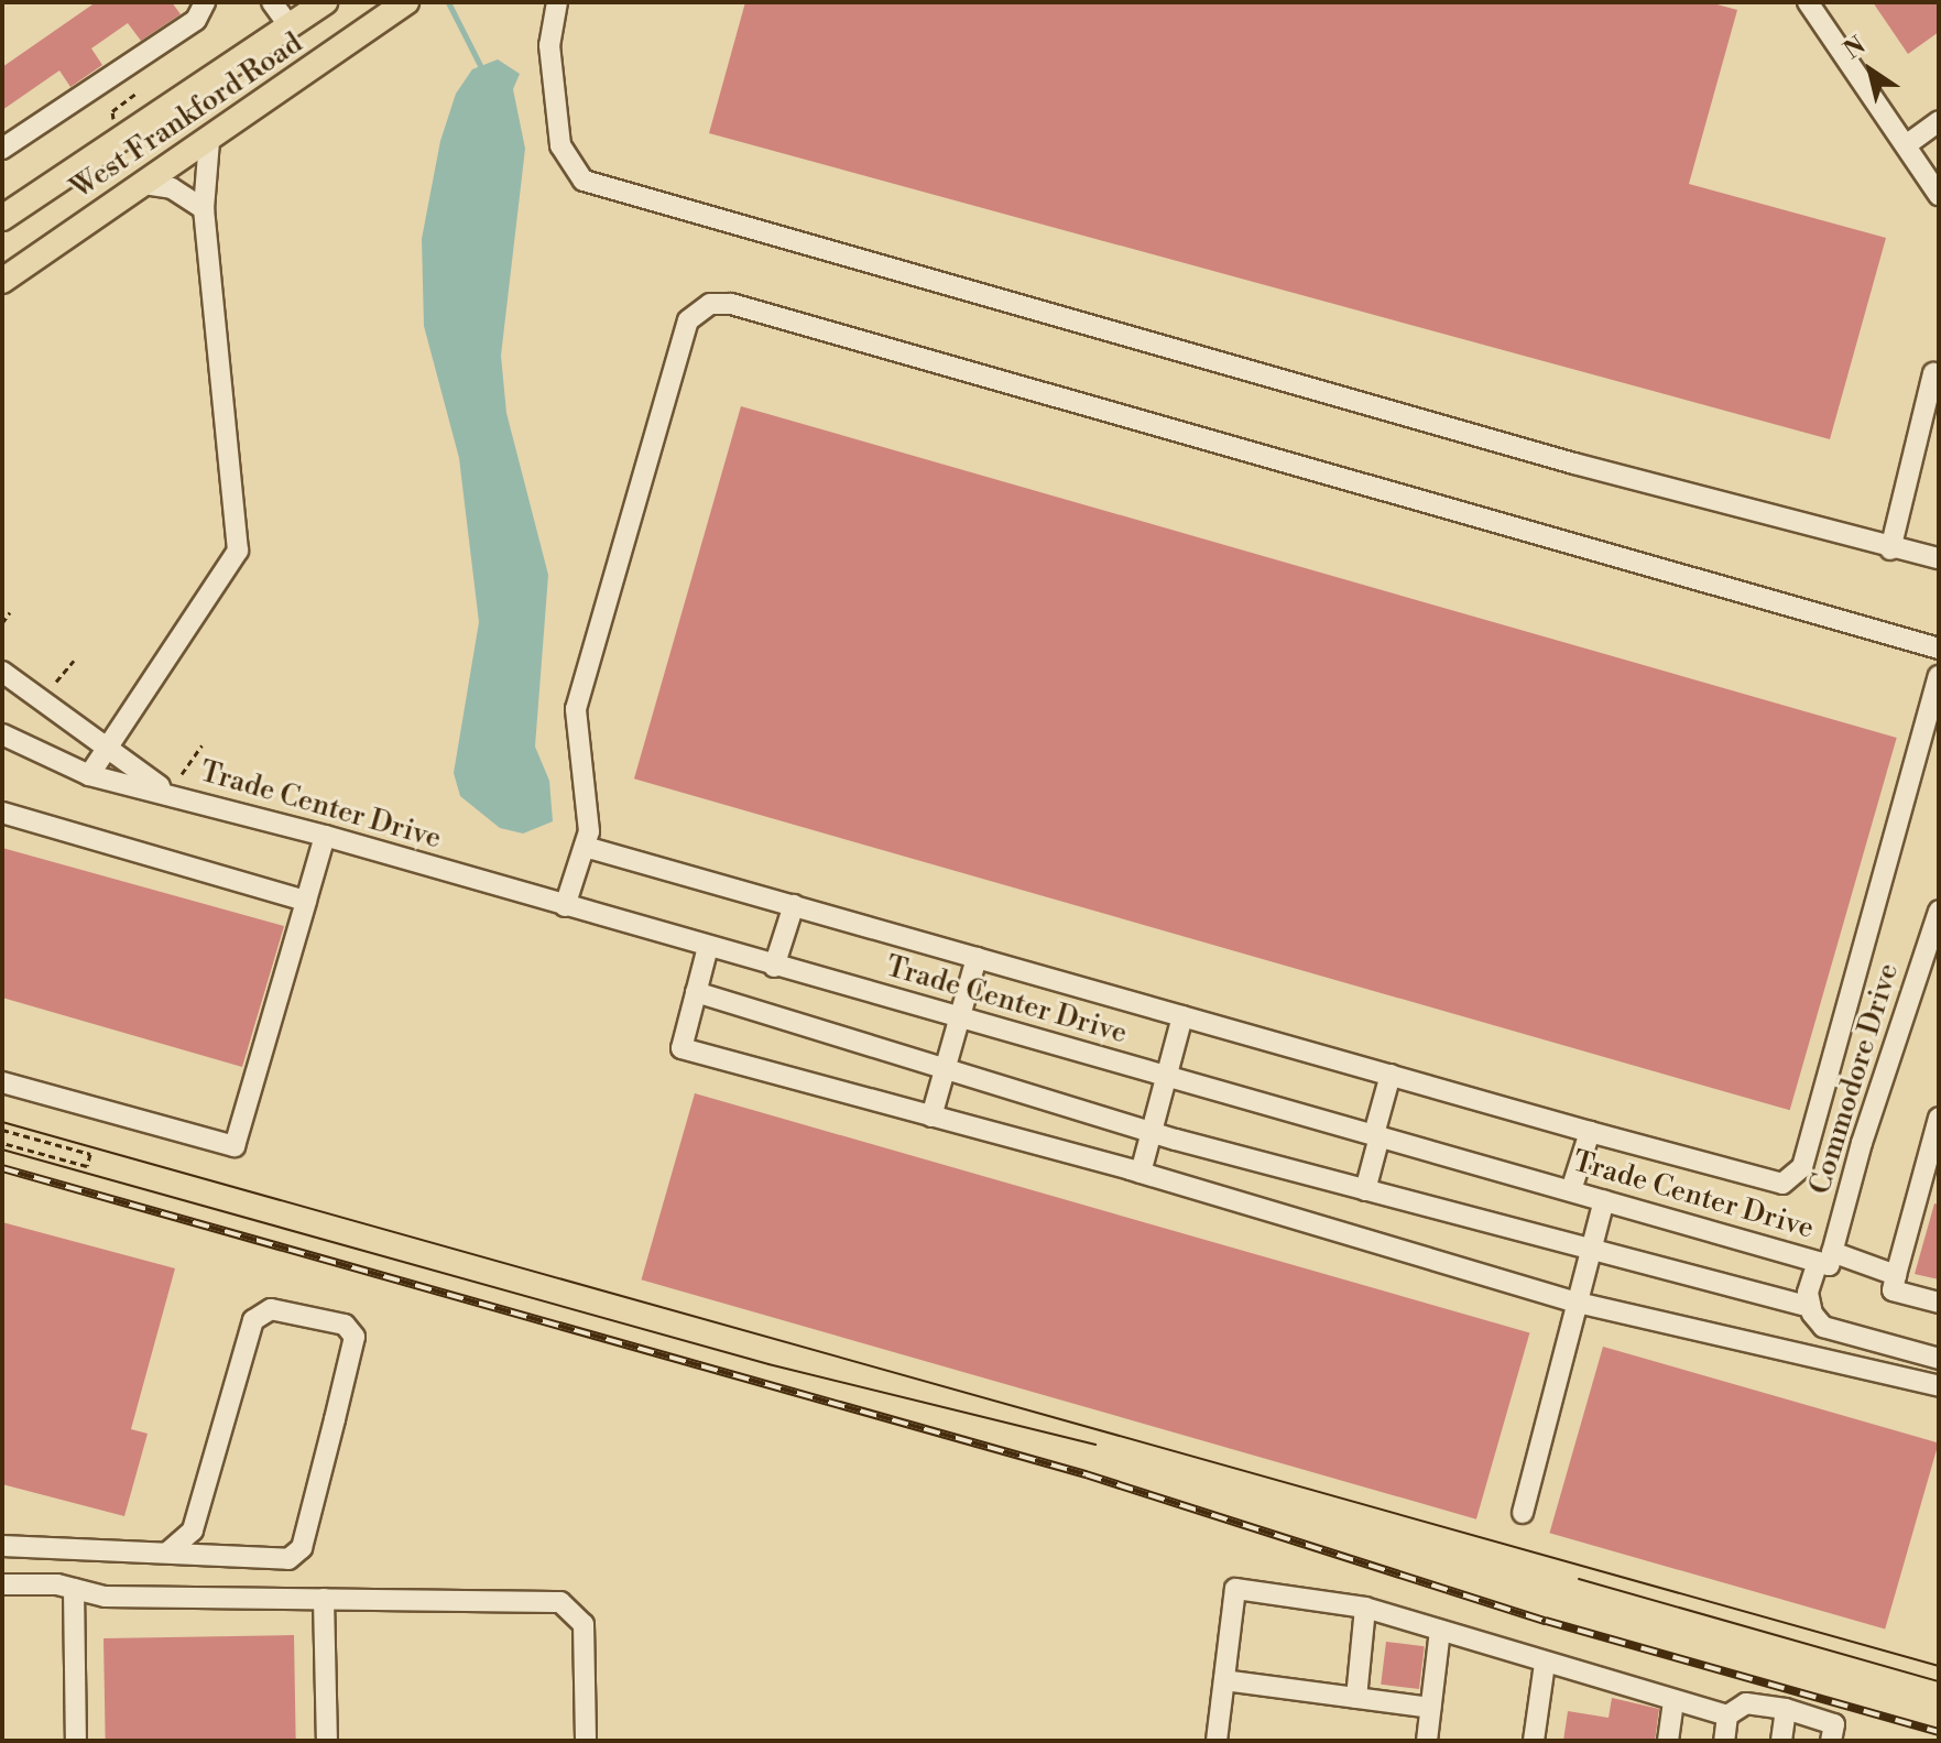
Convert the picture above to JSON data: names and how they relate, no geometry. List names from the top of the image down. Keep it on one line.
{"streets":{"main road":["West Frankford Road"],"street":["Trade Center Drive","Commodore Drive"]},"crossings":[["Trade Center Drive","Commodore Drive"]],"north":"top left"}
